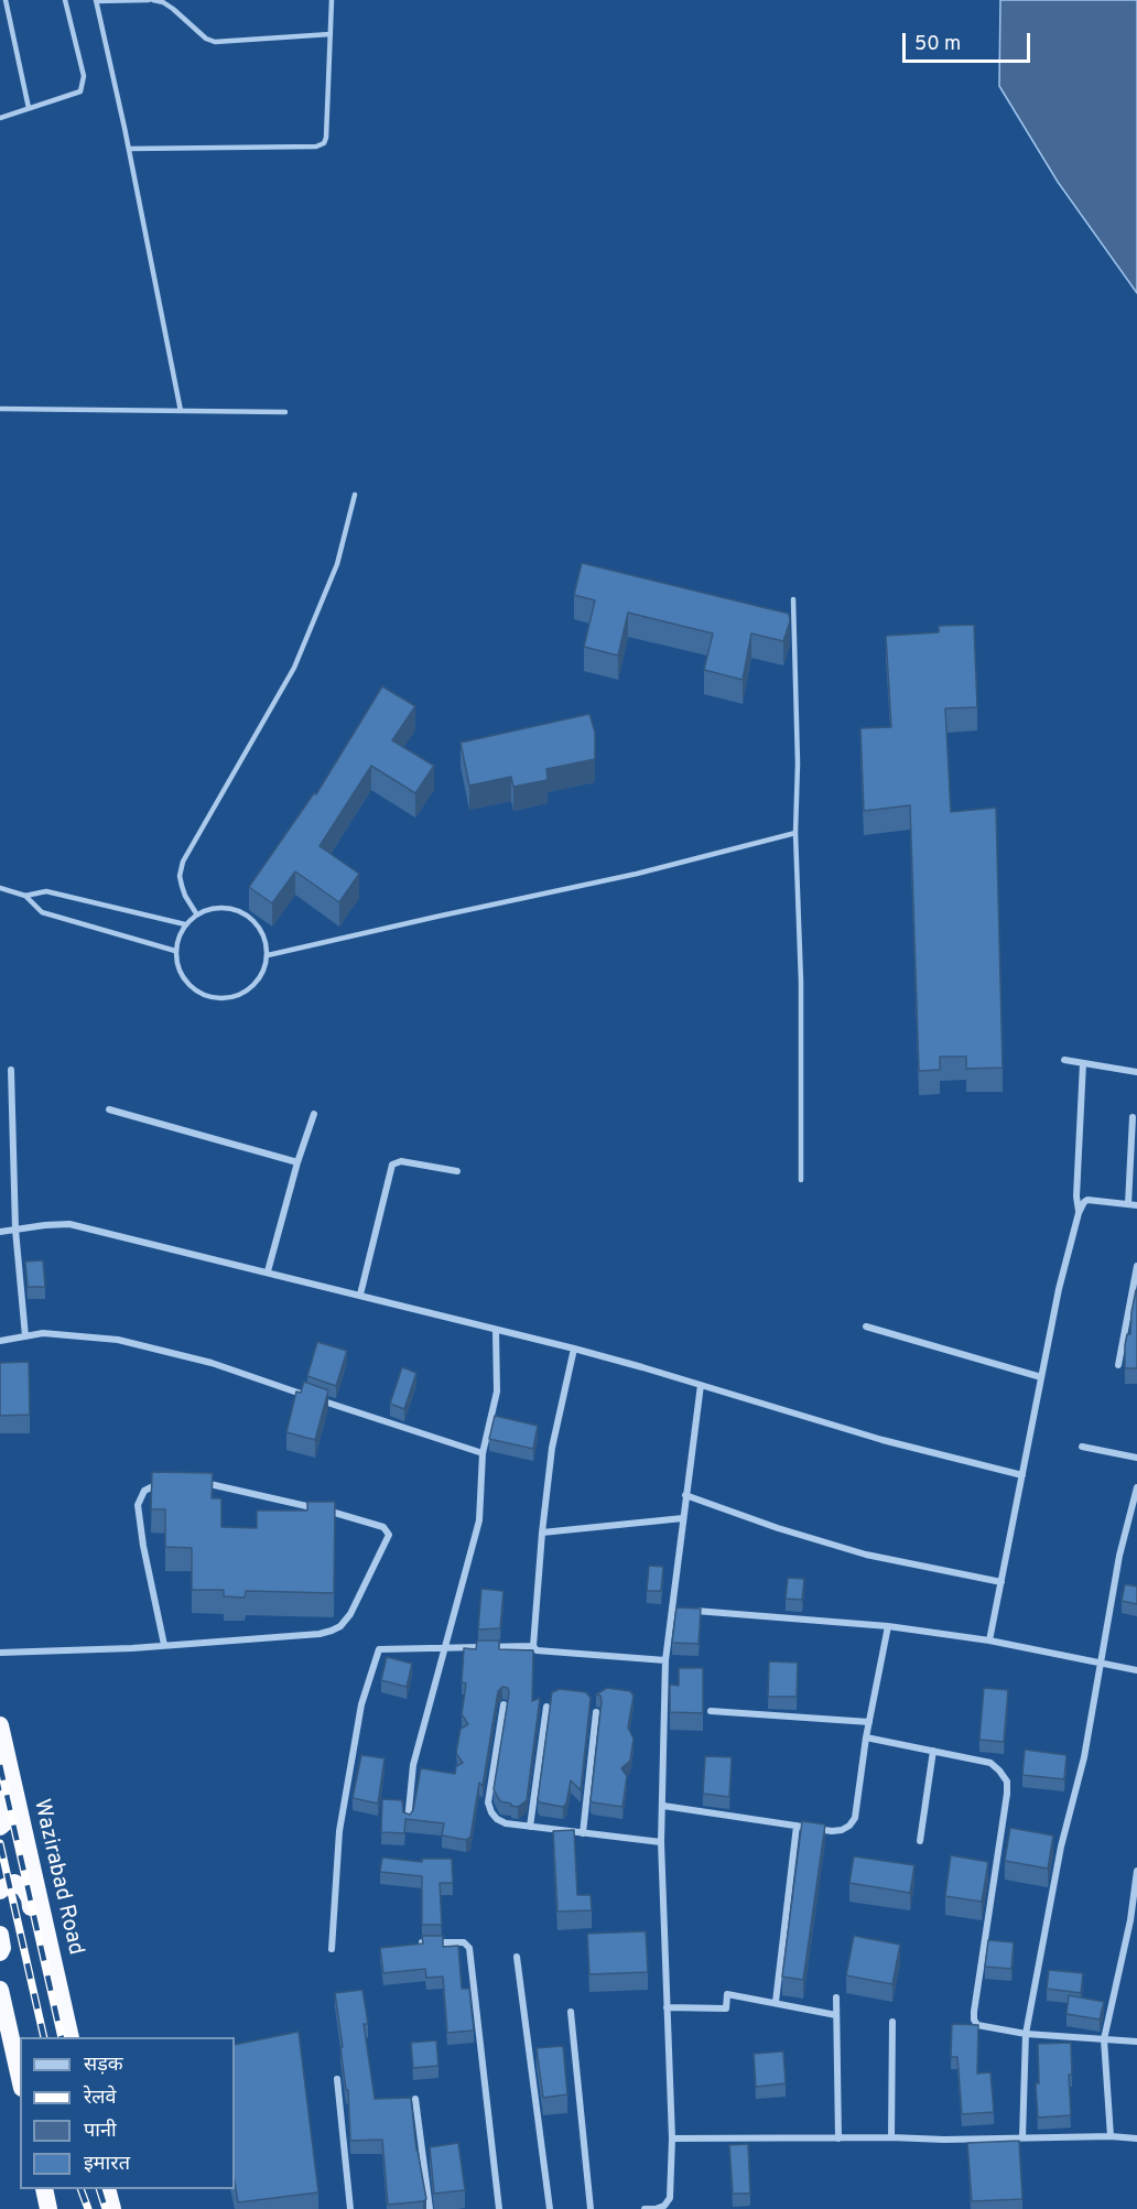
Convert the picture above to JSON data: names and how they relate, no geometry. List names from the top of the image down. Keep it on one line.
{"streets":{"highway":["Wazirabad Road"]},"legend":["सड़क","रेलवे","पानी","इमारत"],"scale_bar":"50 m"}
